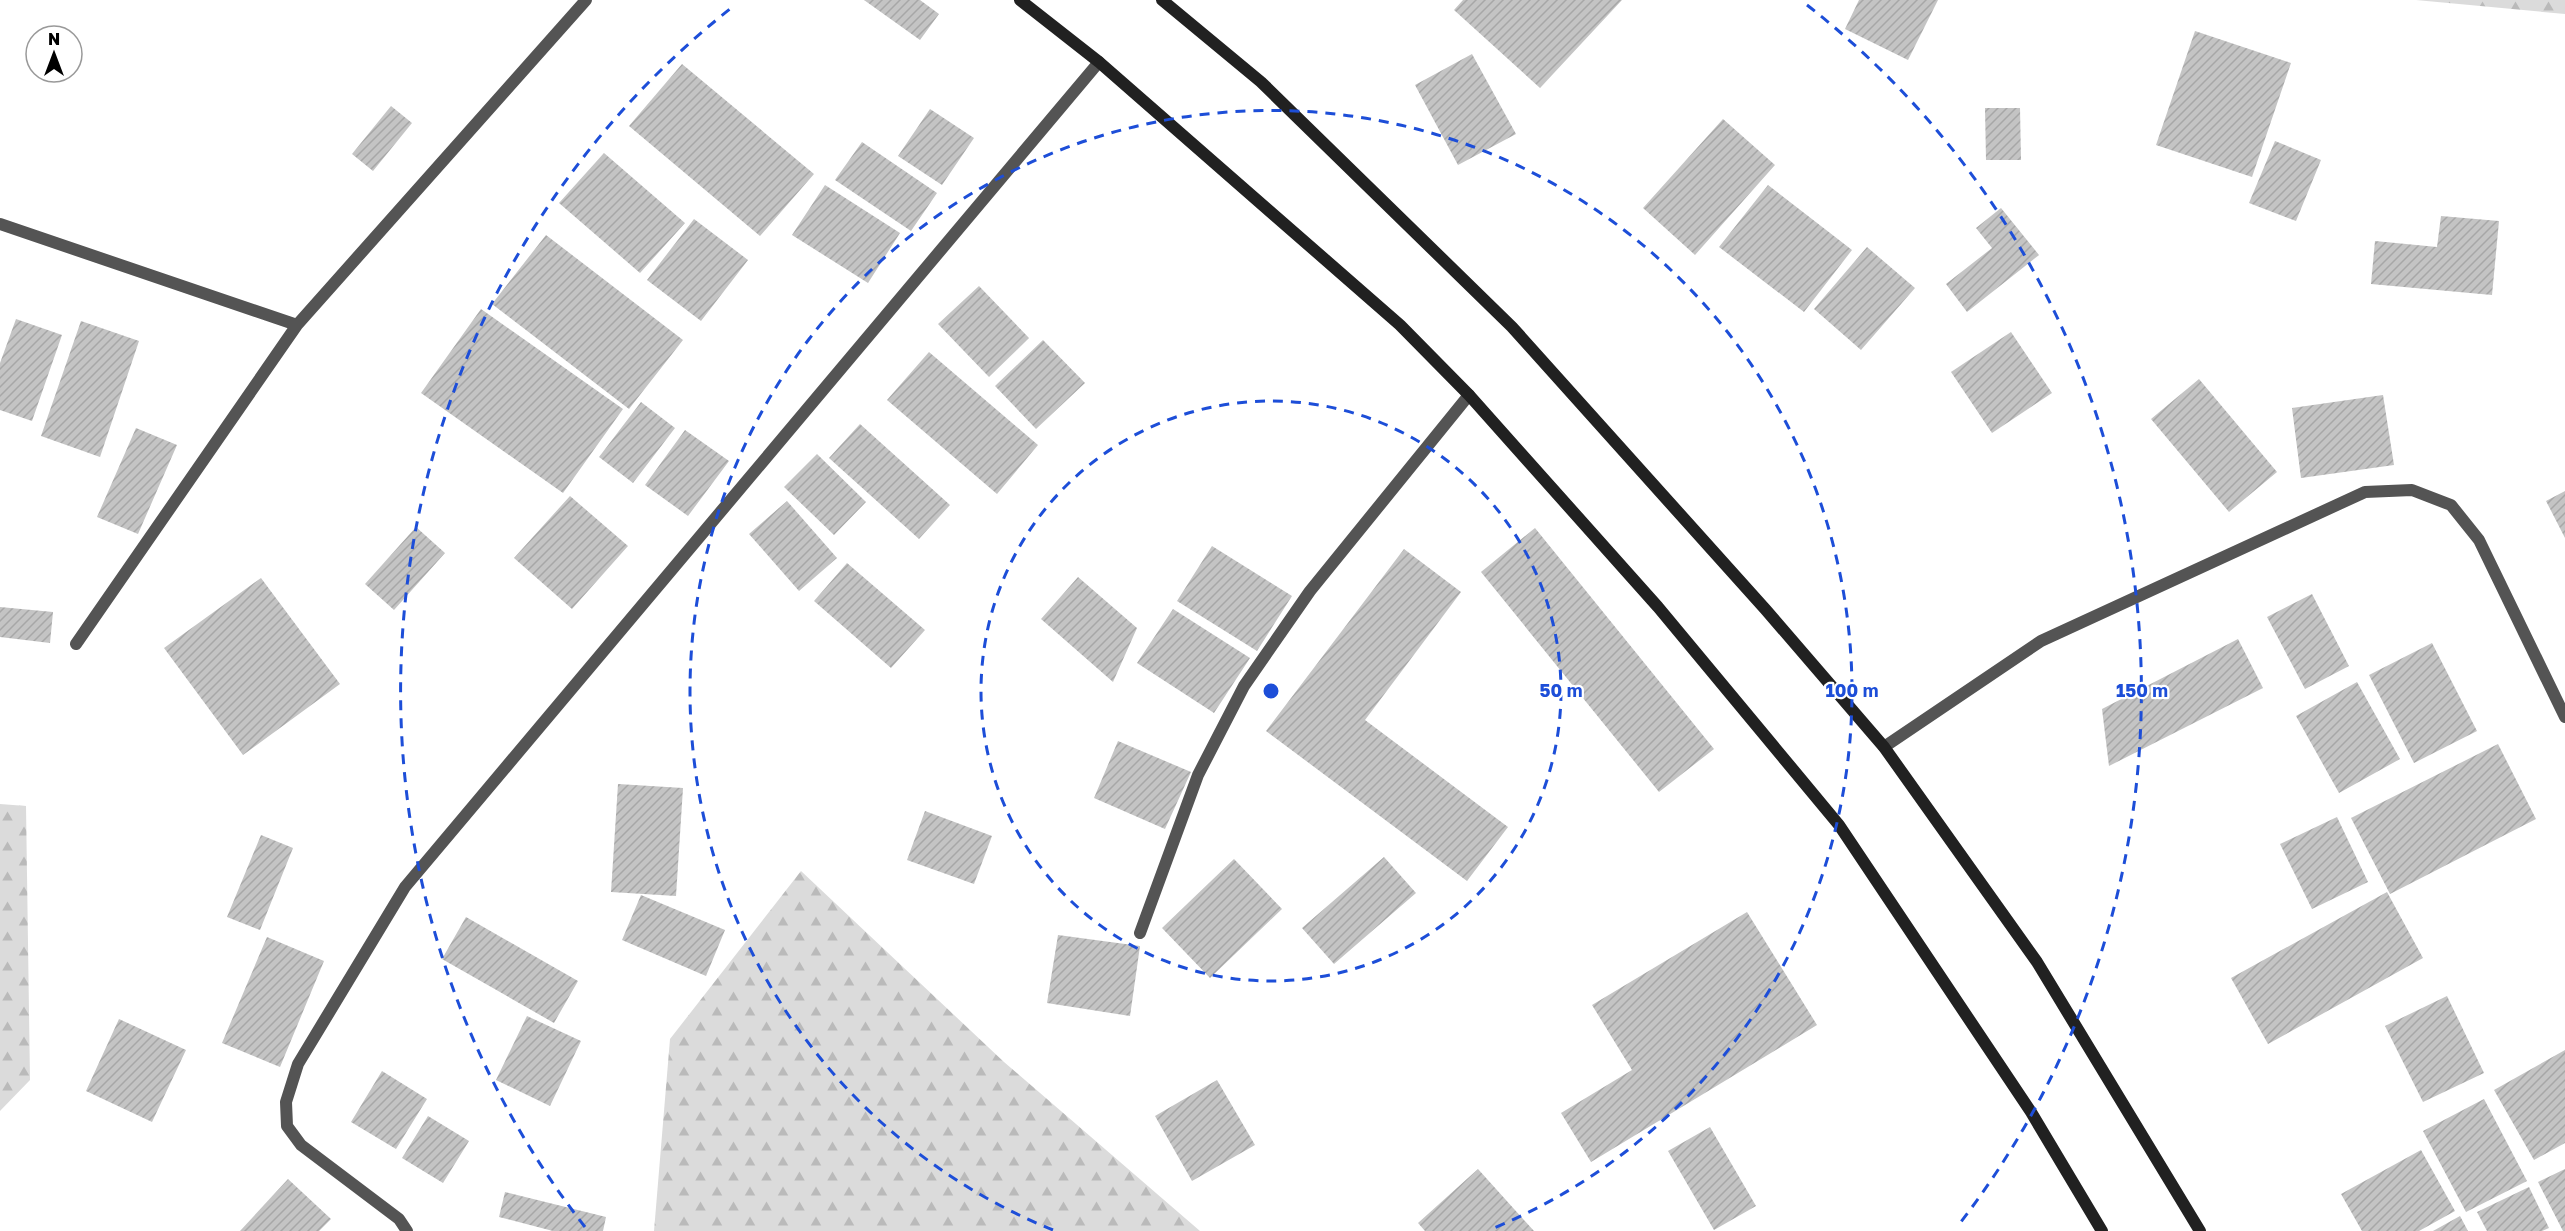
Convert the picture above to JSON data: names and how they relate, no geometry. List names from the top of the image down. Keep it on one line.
{"north":"top","rings":["50 m","100 m","150 m"]}
